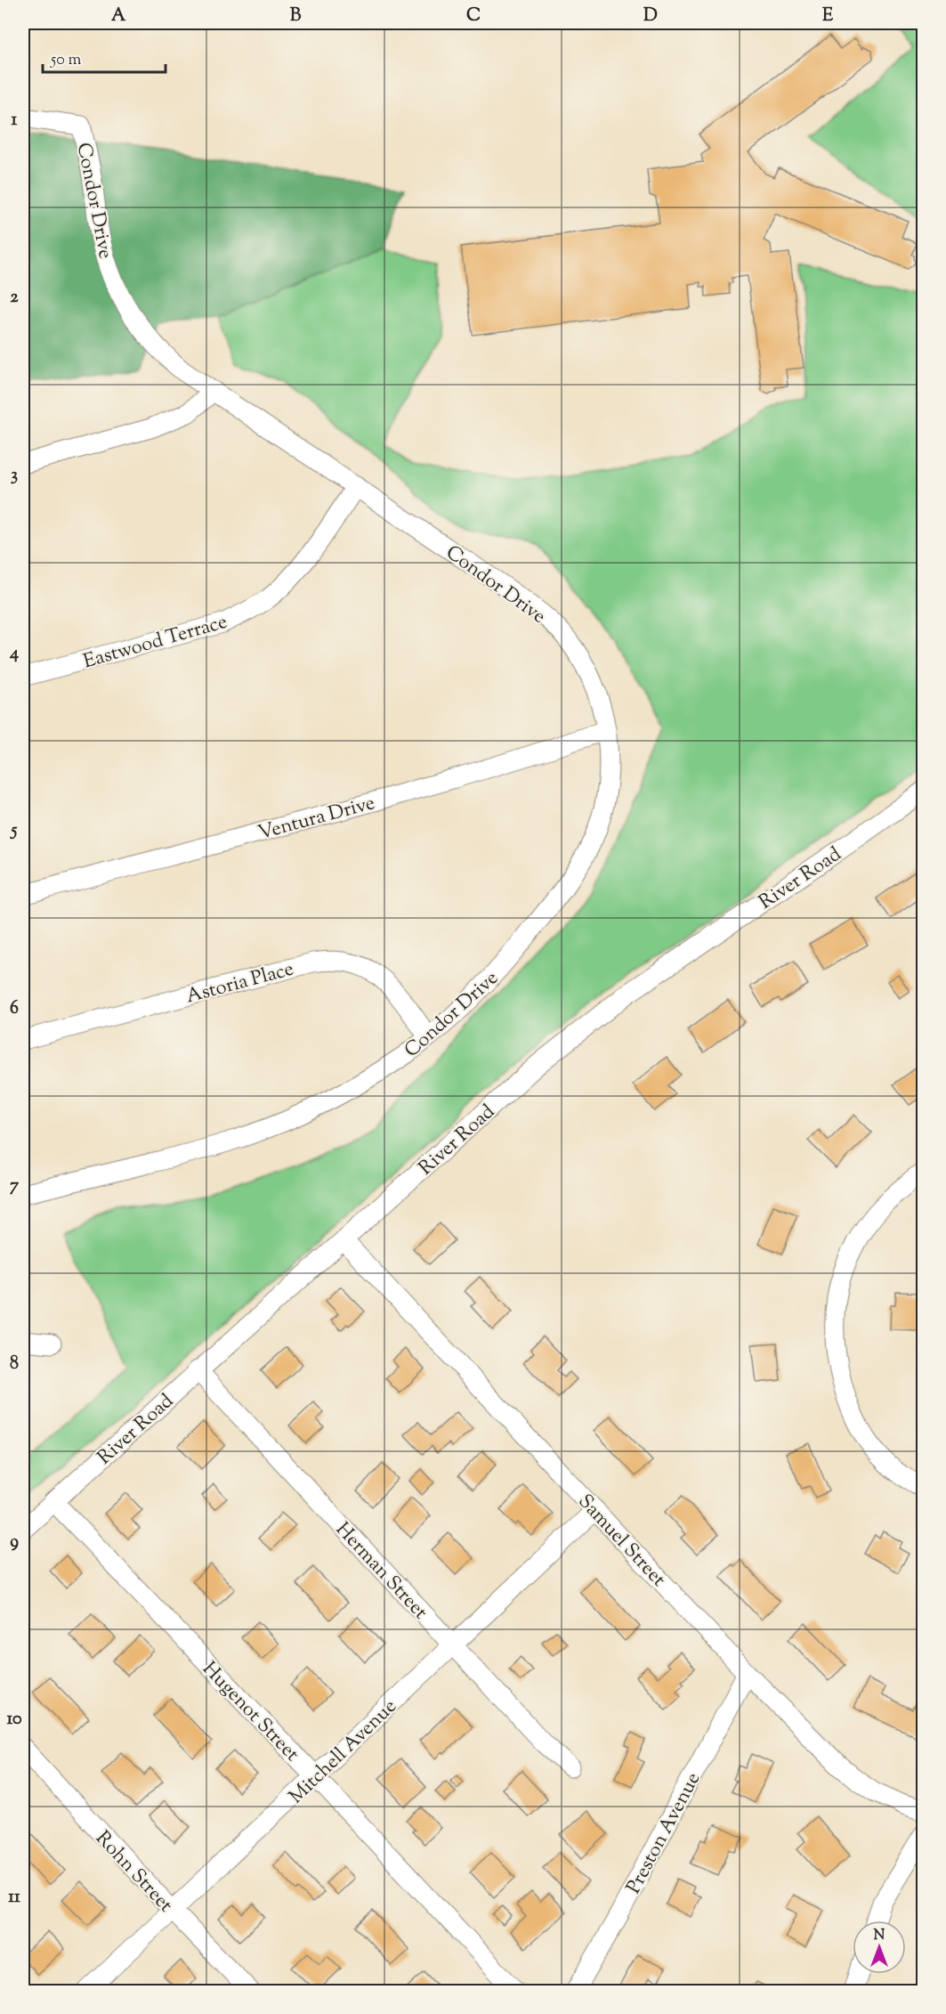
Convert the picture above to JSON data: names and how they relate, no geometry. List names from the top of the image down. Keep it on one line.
{"streets":{"street":["Condor Drive","Eastwood Terrace","Ventura Drive","River Road","Astoria Place","Samuel Street","Herman Street","Hugenot Street","Mitchell Avenue","Preston Avenue","Rohn Street"]},"crossings":[["Condor Drive","Eastwood Terrace"],["Condor Drive","Ventura Drive"],["Condor Drive","Astoria Place"],["River Road","Samuel Street"],["River Road","Herman Street"],["River Road","Hugenot Street"],["Samuel Street","Mitchell Avenue"],["Samuel Street","Preston Avenue"],["Herman Street","Mitchell Avenue"],["Hugenot Street","Mitchell Avenue"],["Mitchell Avenue","Rohn Street"]],"scale_bar":"50 m","north":"top","grid":{"columns":["A","B","C","D","E"],"rows":["1","2","3","4","5","6","7","8","9","10","11"]}}
